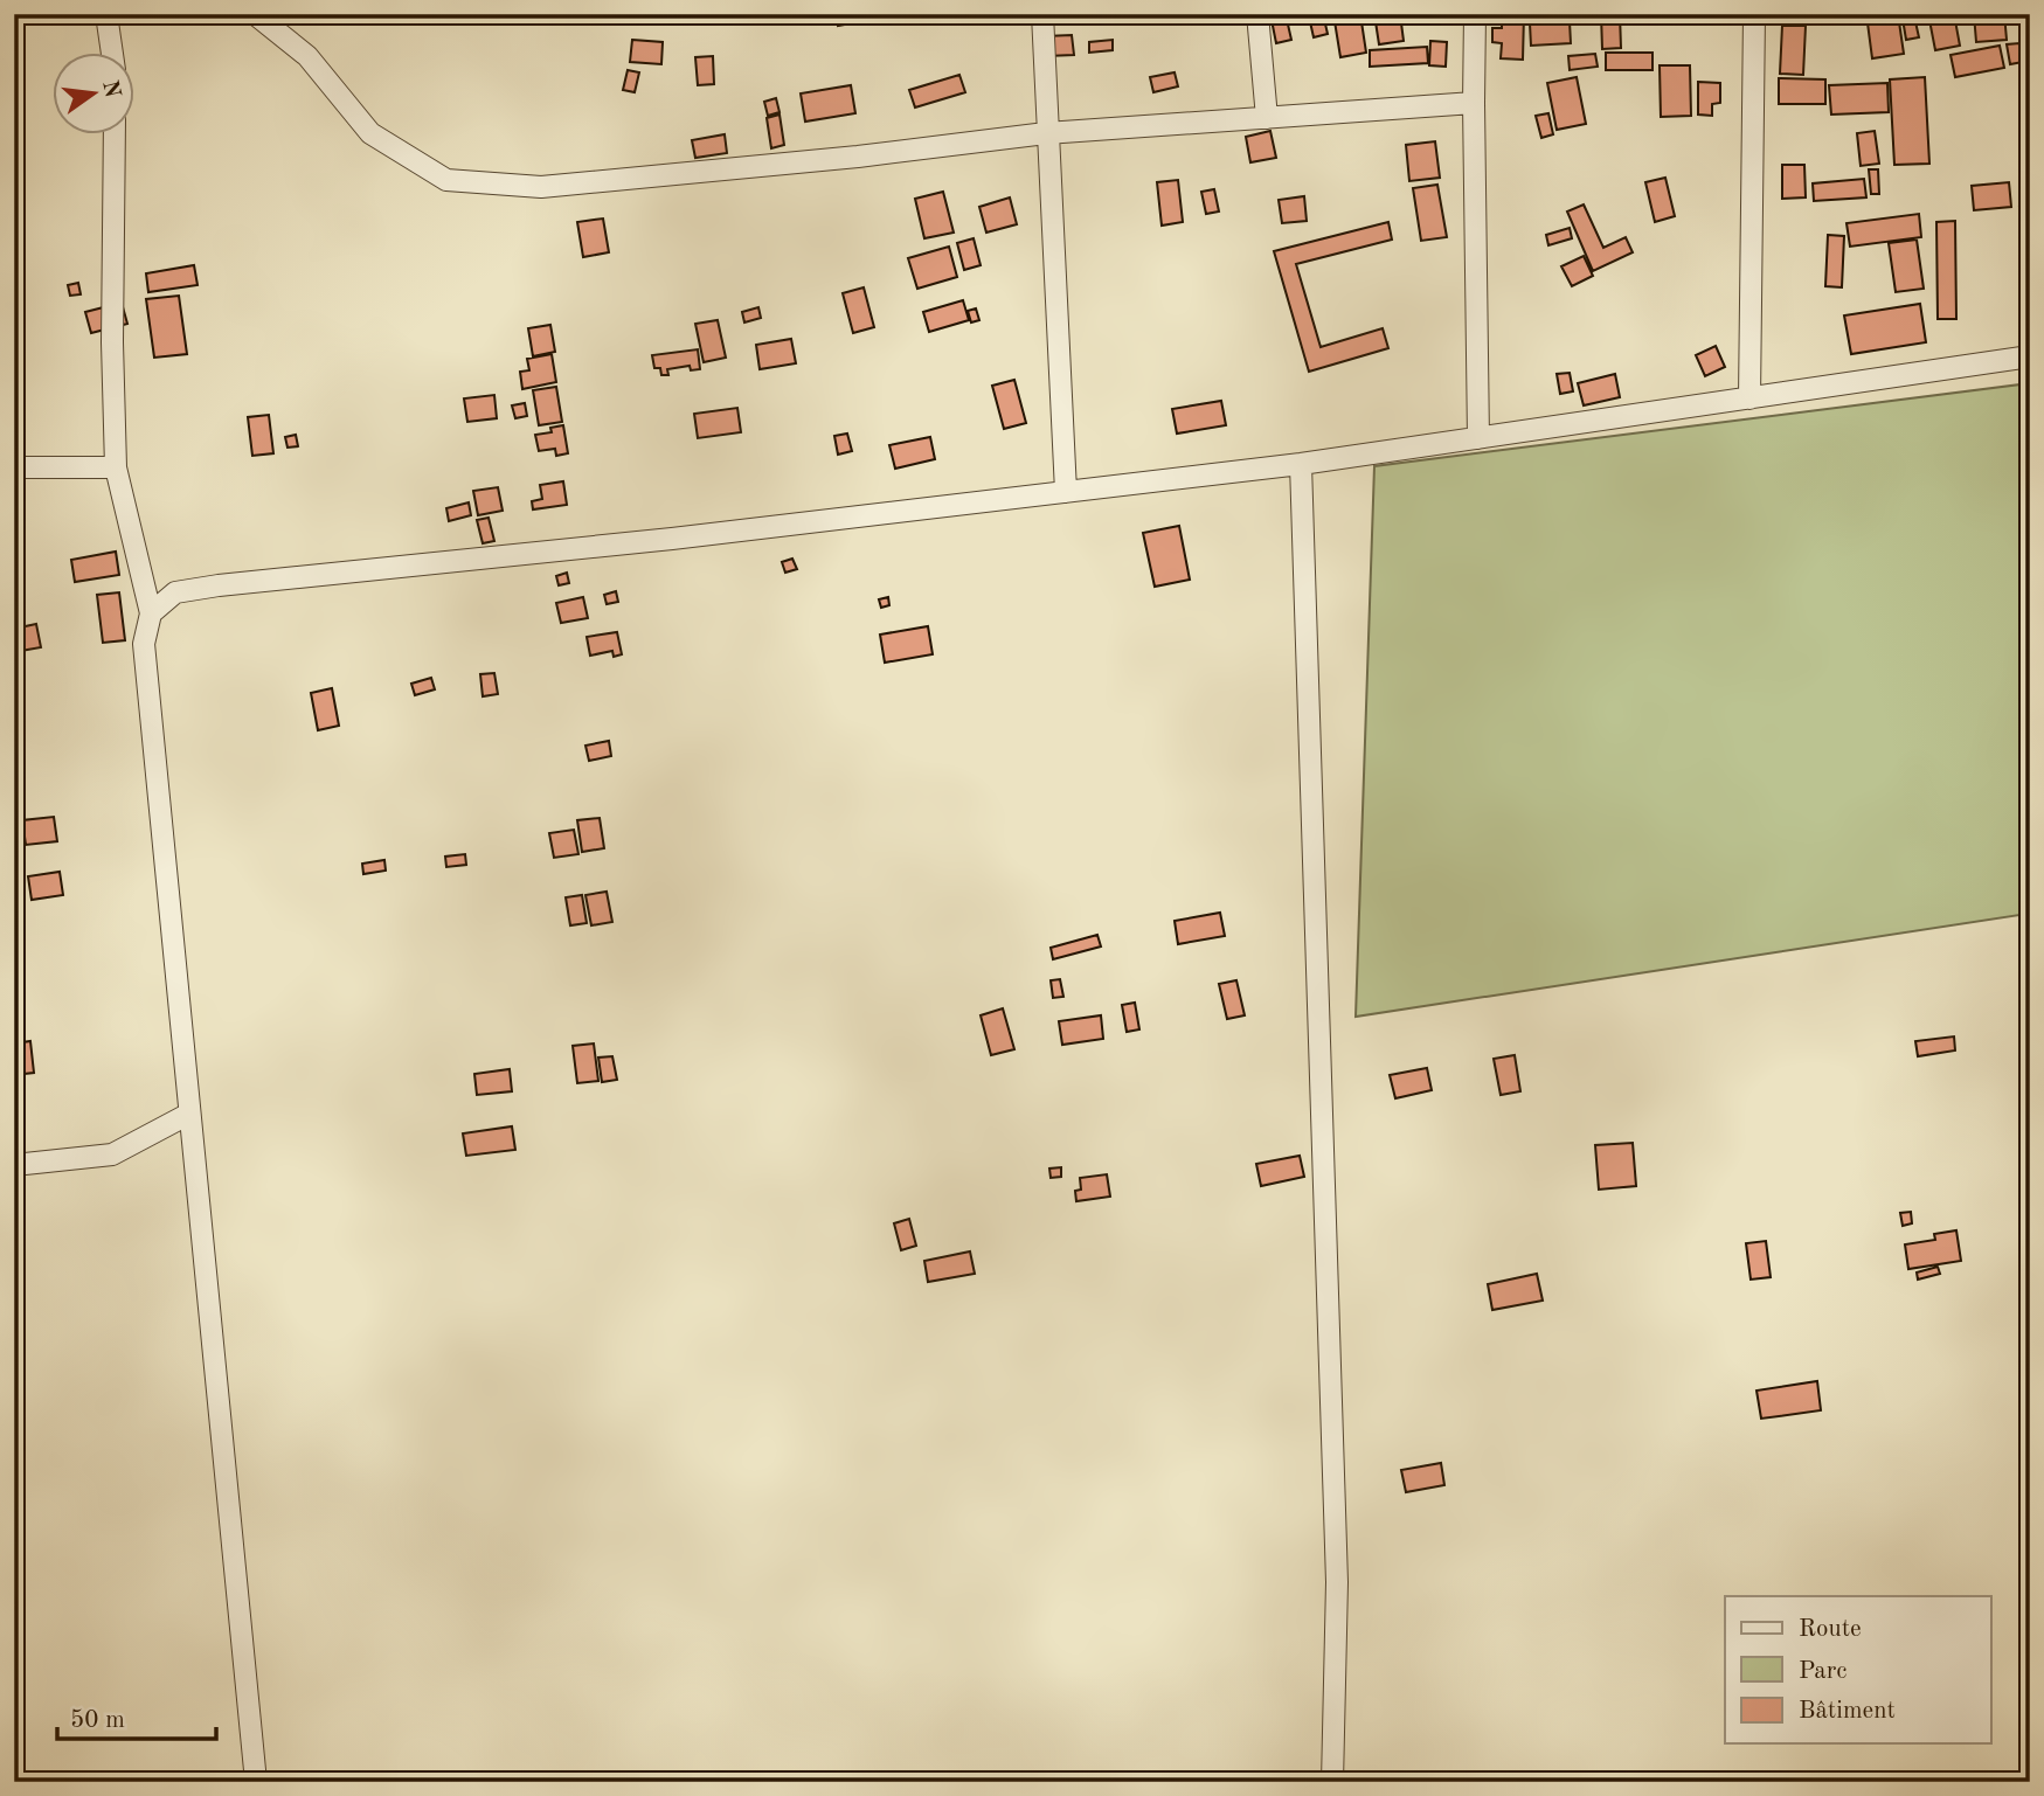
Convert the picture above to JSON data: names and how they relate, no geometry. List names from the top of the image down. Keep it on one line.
{"legend":["Route","Parc","Bâtiment"],"scale_bar":"50 m","north":"right"}
